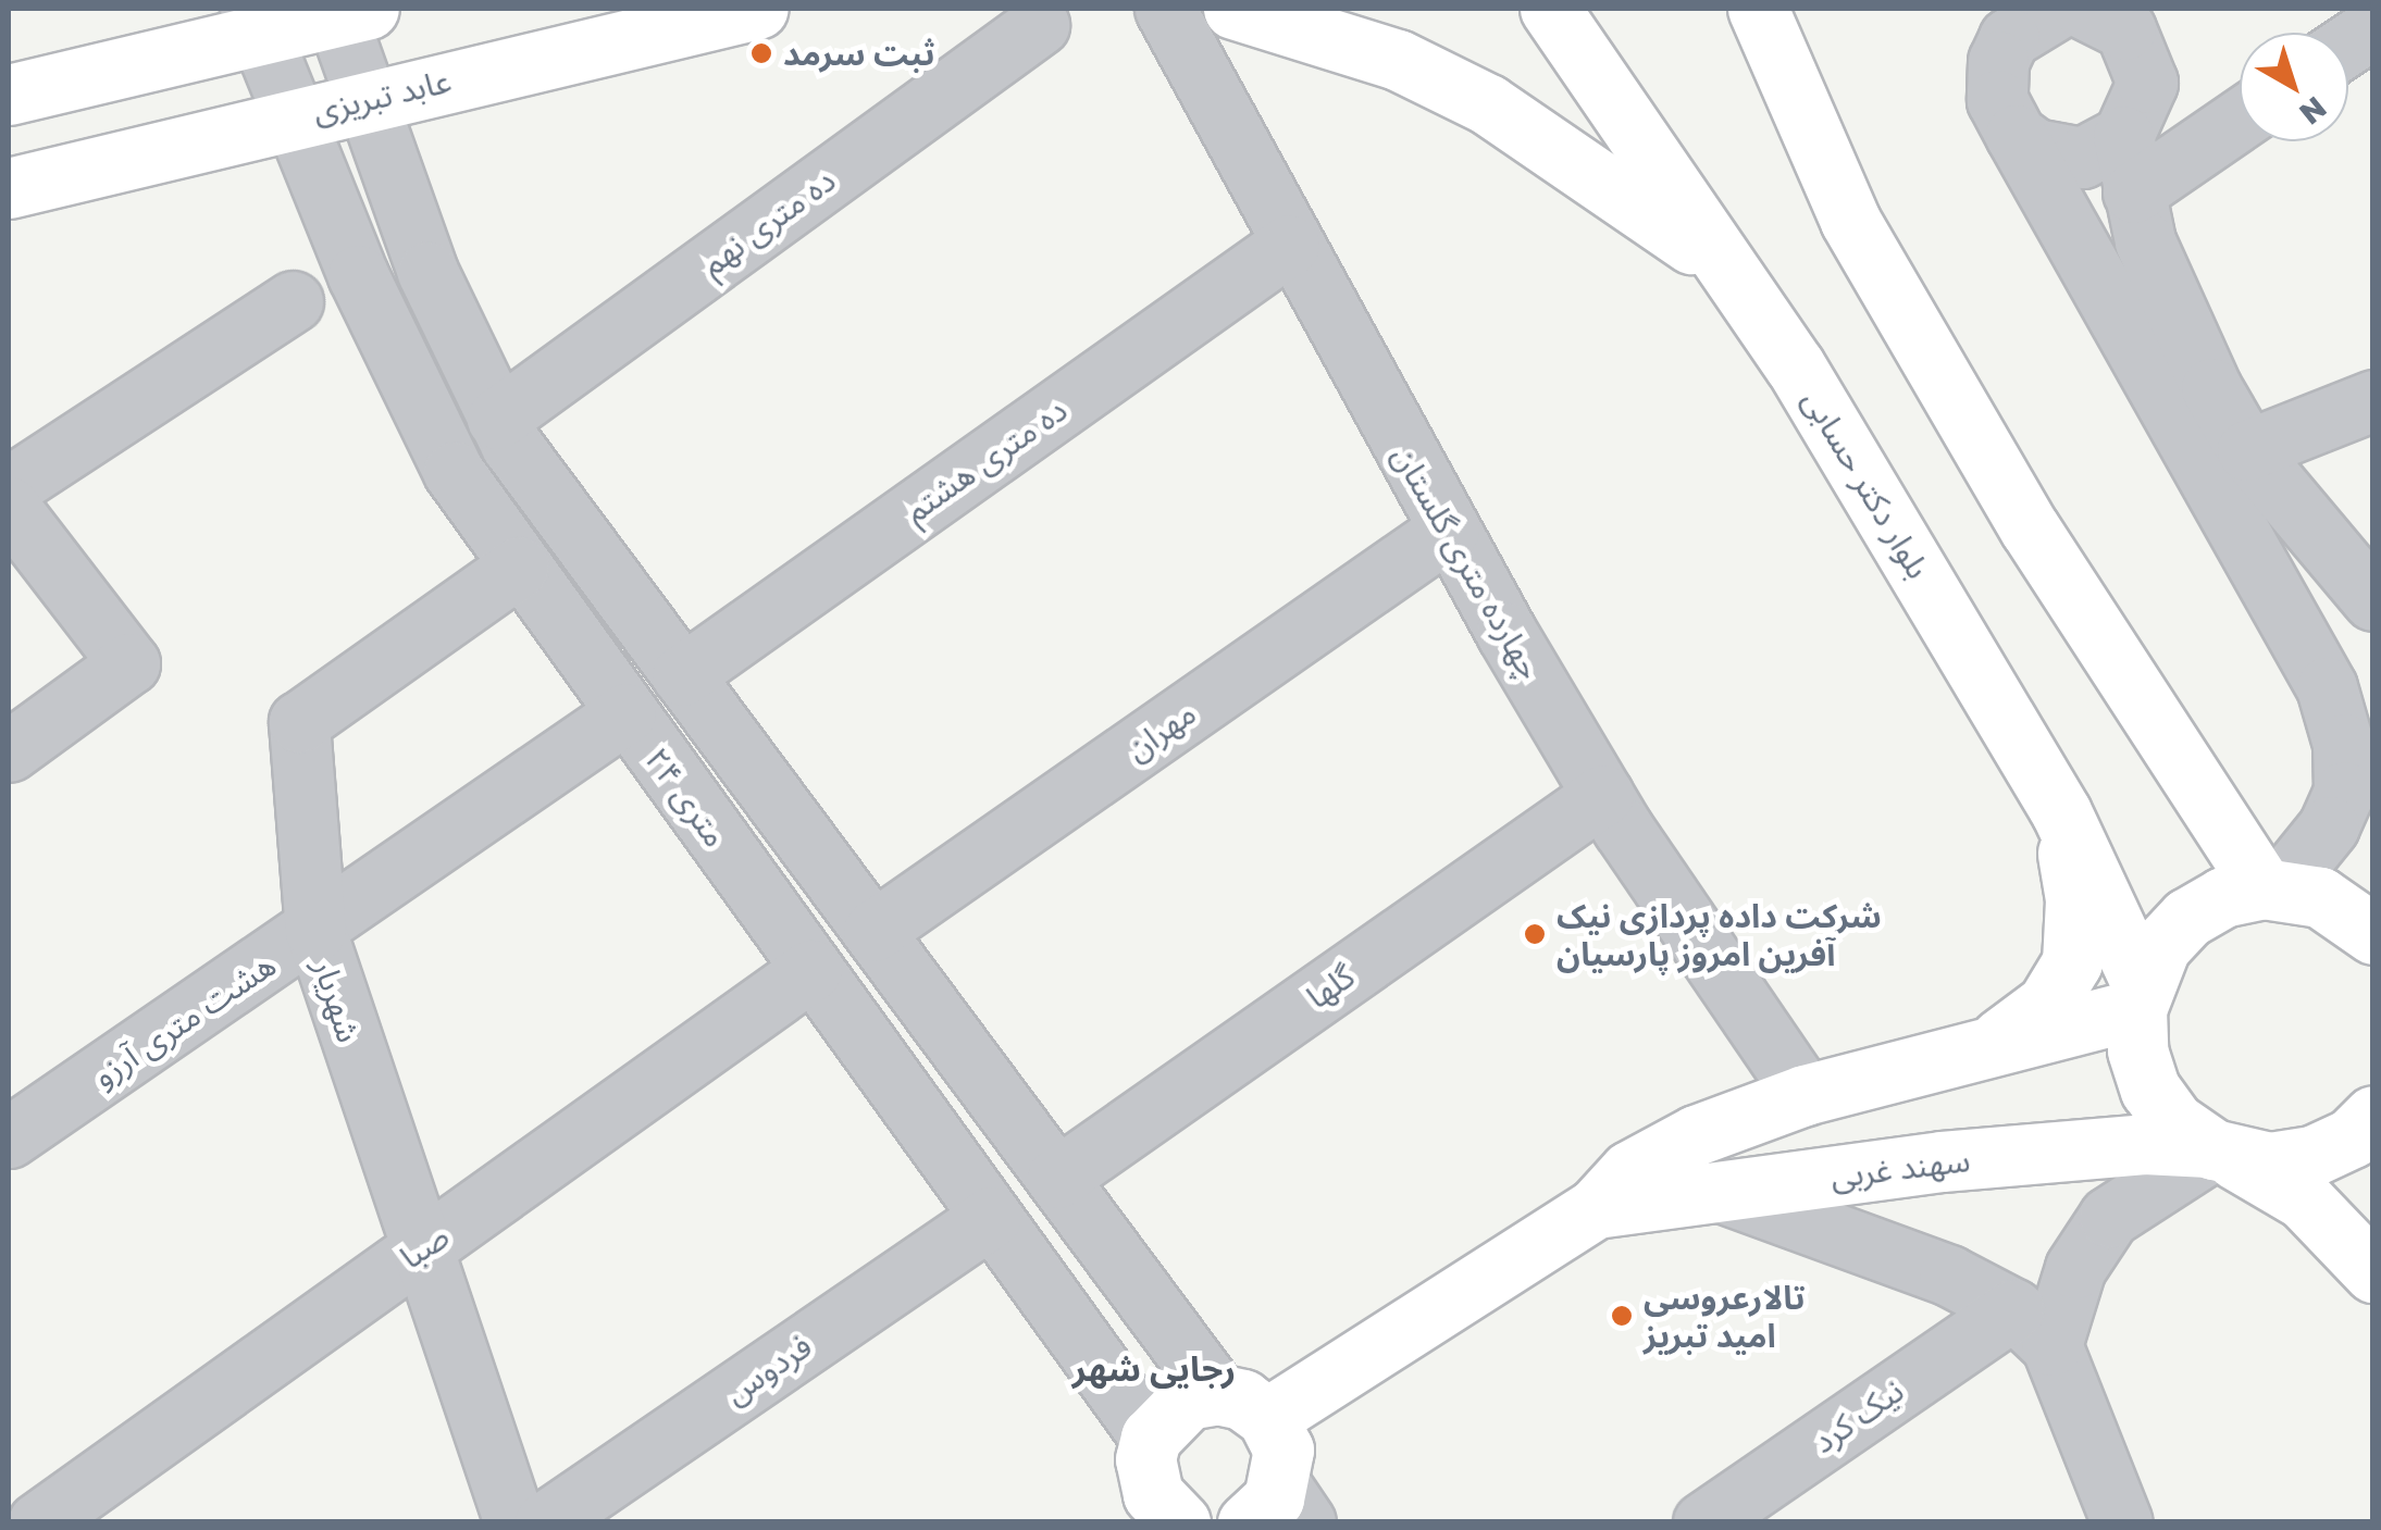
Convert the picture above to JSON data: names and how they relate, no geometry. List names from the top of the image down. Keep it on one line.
{"streets":{"main road":["عابد تبریزی","بلوار دکتر حسابی","سهند غربی"],"street":["ده متری نهم","ده متری هشتم","چهارده متری گلستان","مهران","۲۴ متری","گلها","شهریار","هشت متری آرزو","صبا","فردوس","نیک کرد"]},"crossings":[["عابد تبریزی","۲۴ متری"],["ده متری هشتم","چهارده متری گلستان"],["بلوار دکتر حسابی","سهند غربی"],["چهارده متری گلستان","مهران"],["چهارده متری گلستان","گلها"],["چهارده متری گلستان","سهند غربی"],["۲۴ متری","شهریار"],["۲۴ متری","هشت متری آرزو"],["۲۴ متری","سهند غربی"],["۲۴ متری","صبا"],["۲۴ متری","فردوس"],["شهریار","هشت متری آرزو"],["شهریار","صبا"]],"districts":["رجایی شهر"],"places":["ثبت سرمد","شرکت داده پردازی نیک آفرین امروز پارسیان","تالارعروسی امید تبریز"],"north":"bottom right"}
